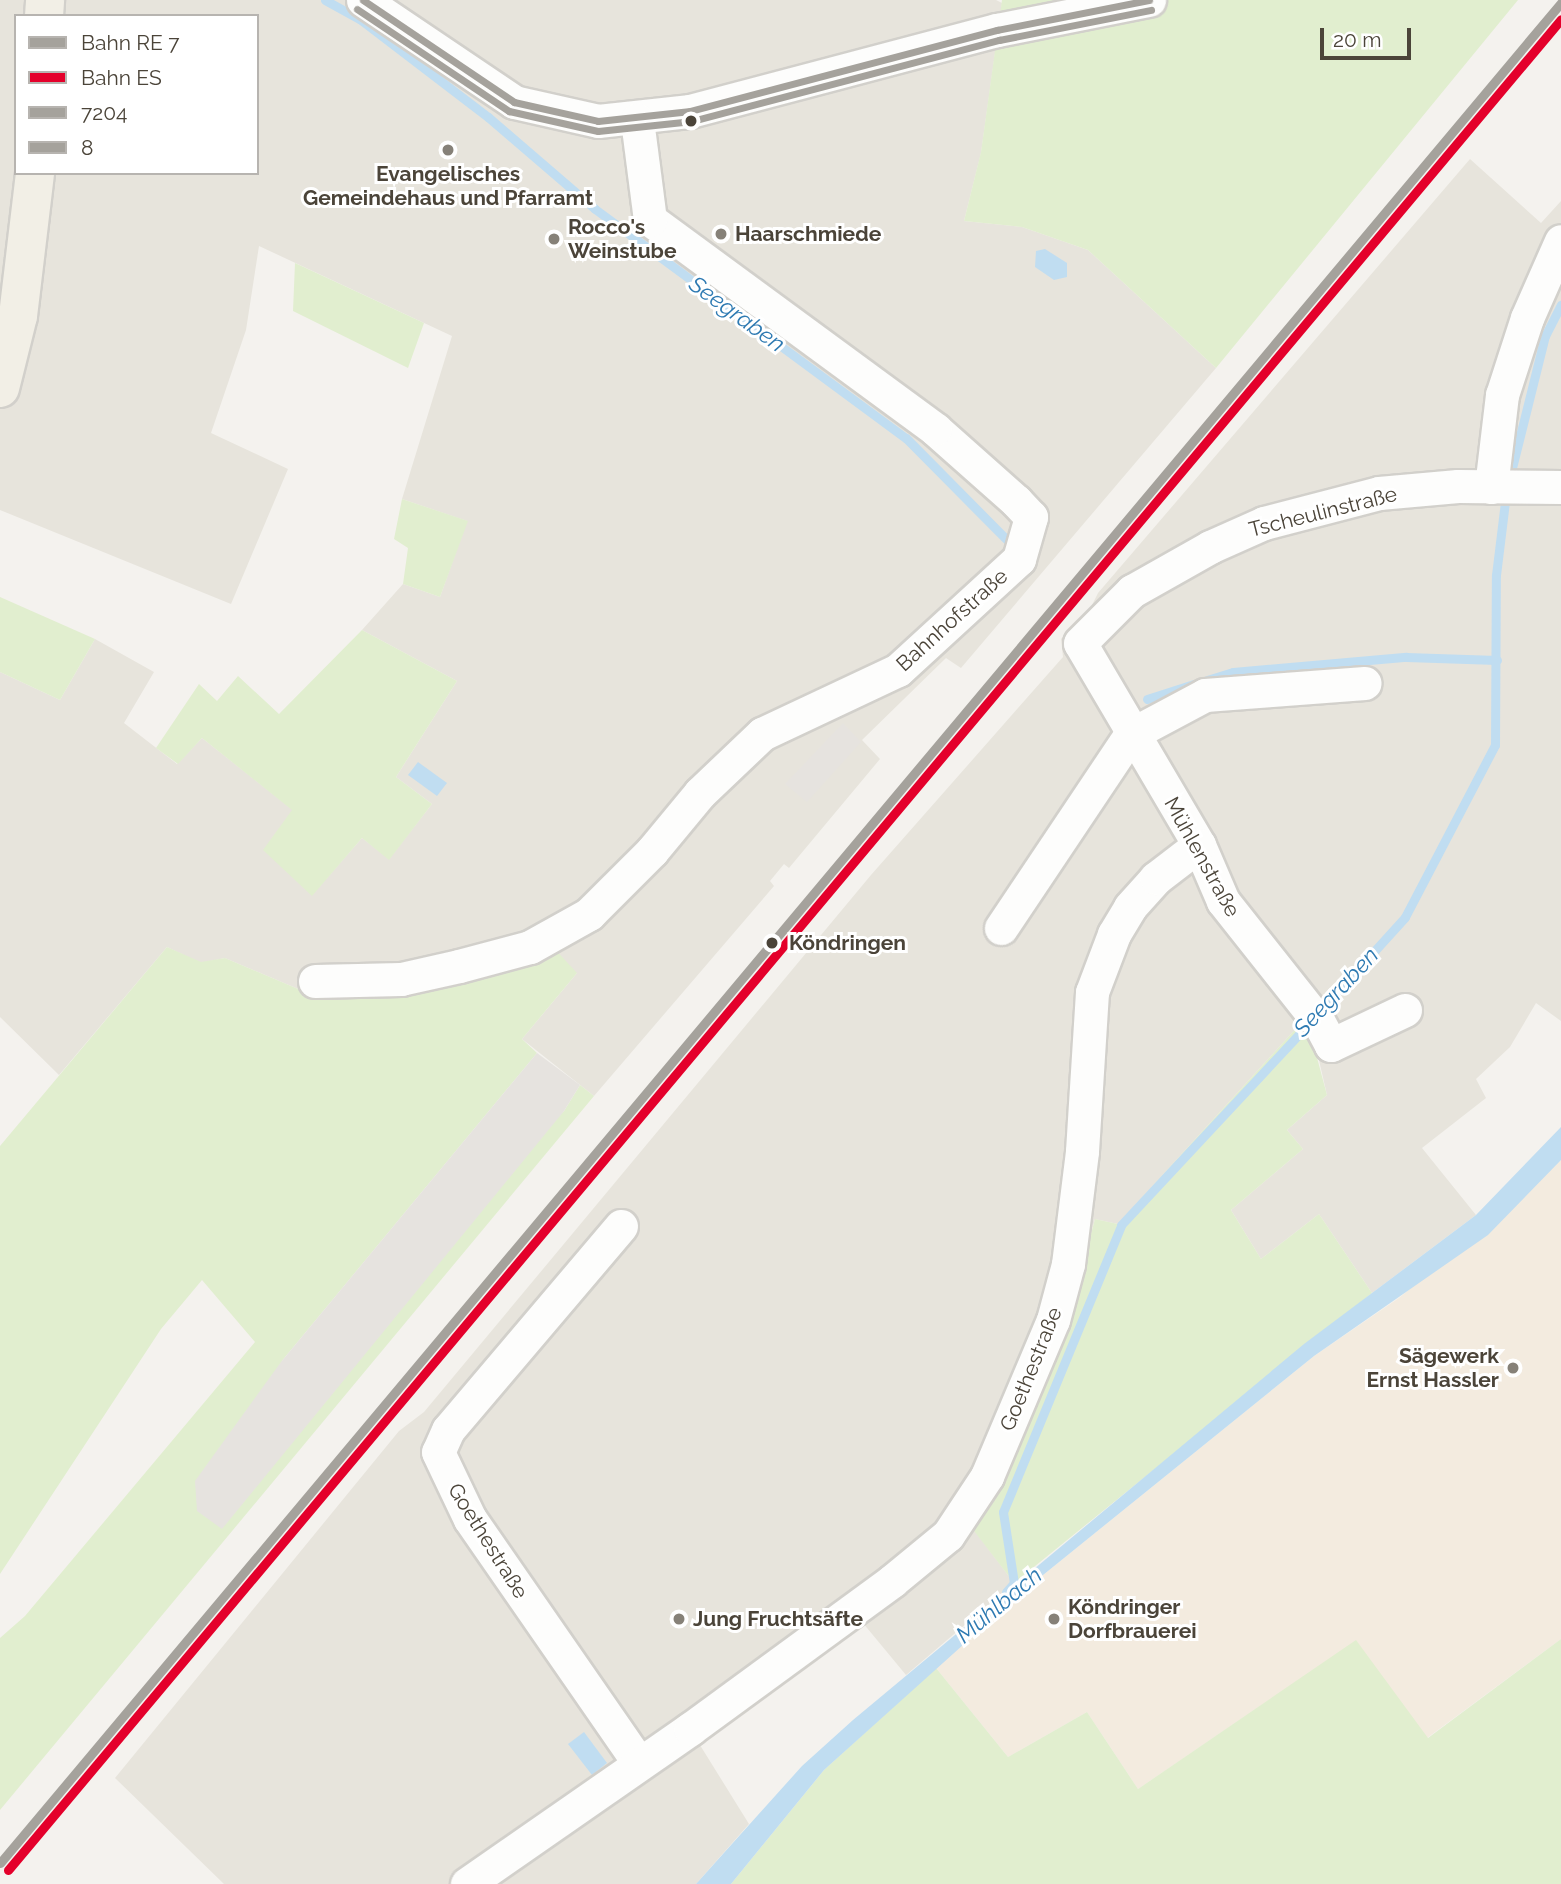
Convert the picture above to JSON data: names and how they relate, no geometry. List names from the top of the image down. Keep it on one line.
{"streets":{"street":["Tscheulinstraße","Bahnhofstraße","Mühlenstraße","Goethestraße"]},"crossings":[["Tscheulinstraße","Mühlenstraße"],["Mühlenstraße","Goethestraße"]],"water":["Seegraben","Mühlbach"],"places":["Evangelisches Gemeindehaus und Pfarramt","Haarschmiede","Rocco's Weinstube","Köndringen","Sägewerk Ernst Hassler","Jung Fruchtsäfte","Köndringer Dorfbrauerei"],"lines":["transit line 7204","transit line 8","rail line ES"],"legend":["Bahn RE 7","Bahn ES","7204","8"],"scale_bar":"20 m"}
